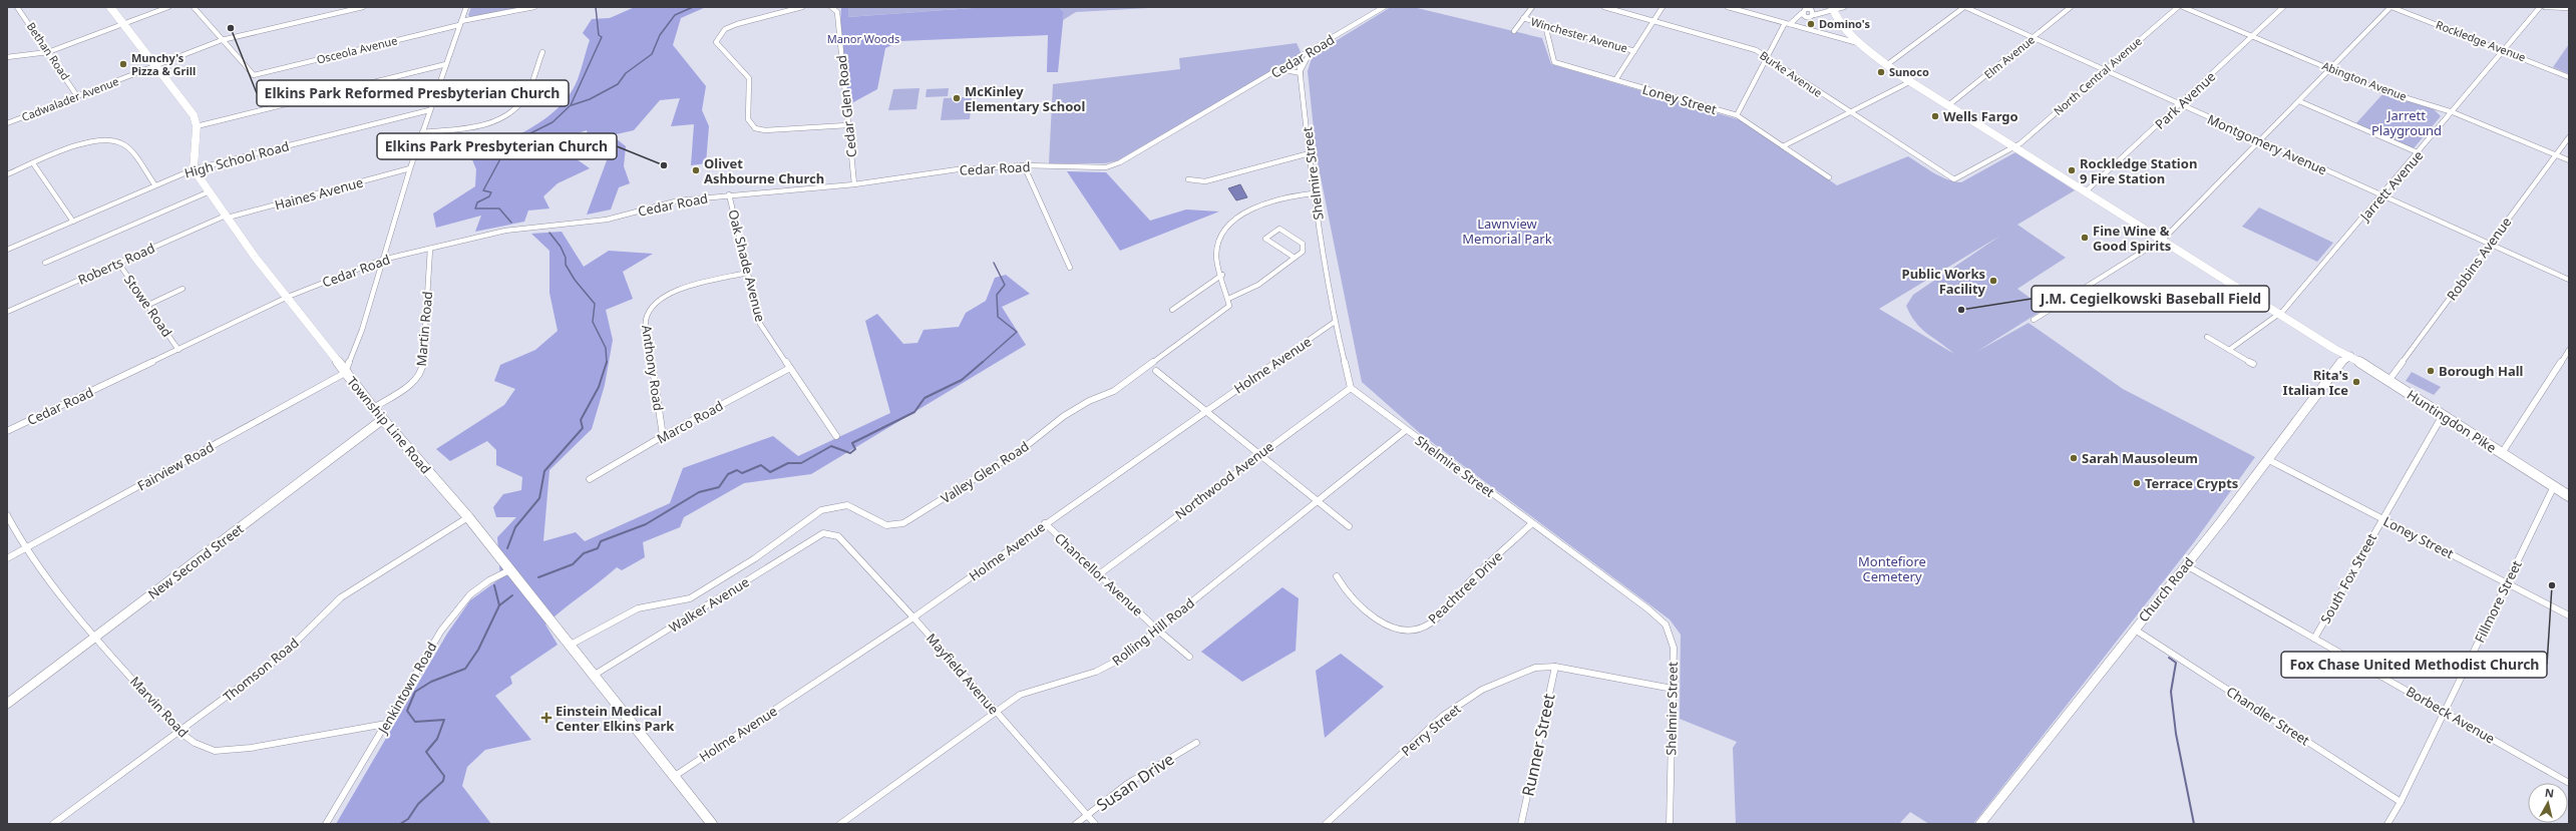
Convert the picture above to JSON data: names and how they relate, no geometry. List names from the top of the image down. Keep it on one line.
{"streets":{"main road":["Huntingdon Pike","Township Line Road"],"street":["Winchester Avenue","Rockledge Avenue","Osceola Avenue","Bethan Road","Cedar Road","Elm Avenue","Burke Avenue","North Central Avenue","Abington Avenue","Cadwalader Avenue","Loney Street","Park Avenue","Cedar Glen Road","Montgomery Avenue","High School Road","Shelmire Street","Jarrett Avenue","Haines Avenue","Robbins Avenue","Roberts Road","Oak Shade Avenue","Stowe Road","Martin Road","Holme Avenue","Anthony Road","Marco Road","Fairview Road","Valley Glen Road","Northwood Avenue","New Second Street","Chancellor Avenue","South Fox Street","Peachtree Drive","Church Road","Fillmore Street","Walker Avenue","Rolling Hill Road","Thomson Road","Mayfield Avenue","Jenkintown Road","Marvin Road","Borbeck Avenue","Chandler Street","Perry Street","Runner Street","Susan Drive"]},"crossings":[["Winchester Avenue","Loney Street"],["Rockledge Avenue","Jarrett Avenue"],["Osceola Avenue","Cadwalader Avenue"],["Bethan Road","Cadwalader Avenue"],["Cedar Road","Cedar Glen Road"],["Cedar Road","Shelmire Street"],["Cedar Road","Oak Shade Avenue"],["Cedar Road","Stowe Road"],["Cedar Road","Martin Road"],["Cedar Road","Township Line Road"],["Elm Avenue","Montgomery Avenue"],["Elm Avenue","Huntingdon Pike"],["Burke Avenue","North Central Avenue"],["North Central Avenue","Montgomery Avenue"],["North Central Avenue","Huntingdon Pike"],["Abington Avenue","Park Avenue"],["Abington Avenue","Jarrett Avenue"],["Abington Avenue","Robbins Avenue"],["Loney Street","South Fox Street"],["Loney Street","Church Road"],["Loney Street","Fillmore Street"],["Park Avenue","Montgomery Avenue"],["Park Avenue","Huntingdon Pike"],["Montgomery Avenue","Jarrett Avenue"],["Montgomery Avenue","Robbins Avenue"],["High School Road","Township Line Road"],["Shelmire Street","Holme Avenue"],["Shelmire Street","Northwood Avenue"],["Shelmire Street","Peachtree Drive"],["Shelmire Street","Rolling Hill Road"],["Shelmire Street","Perry Street"],["Jarrett Avenue","Huntingdon Pike"],["Haines Avenue","Roberts Road"],["Haines Avenue","Township Line Road"],["Robbins Avenue","Huntingdon Pike"],["Roberts Road","Stowe Road"],["Roberts Road","Township Line Road"],["Oak Shade Avenue","Anthony Road"],["Oak Shade Avenue","Marco Road"],["Martin Road","Township Line Road"],["Holme Avenue","Township Line Road"],["Holme Avenue","Chancellor Avenue"],["Holme Avenue","Mayfield Avenue"],["Anthony Road","Marco Road"],["Huntingdon Pike","South Fox Street"],["Huntingdon Pike","Church Road"],["Huntingdon Pike","Fillmore Street"],["Township Line Road","Fairview Road"],["Township Line Road","Valley Glen Road"],["Township Line Road","New Second Street"],["Township Line Road","Walker Avenue"],["Township Line Road","Thomson Road"],["Township Line Road","Jenkintown Road"],["Fairview Road","Marvin Road"],["Northwood Avenue","Chancellor Avenue"],["New Second Street","Marvin Road"],["Chancellor Avenue","Rolling Hill Road"],["South Fox Street","Borbeck Avenue"],["Church Road","Borbeck Avenue"],["Church Road","Chandler Street"],["Fillmore Street","Borbeck Avenue"],["Fillmore Street","Chandler Street"],["Walker Avenue","Mayfield Avenue"],["Rolling Hill Road","Mayfield Avenue"],["Thomson Road","Marvin Road"],["Mayfield Avenue","Susan Drive"],["Jenkintown Road","Marvin Road"],["Perry Street","Runner Street"]],"parks":["Manor Woods","Jarrett Playground","Lawnview Memorial Park","Montefiore Cemetery"],"places":{"other":["Domino's","Elkins Park Reformed Presbyterian Church","Munchy's Pizza & Grill","Sunoco","McKinley Elementary School","Wells Fargo","Elkins Park Presbyterian Church","Olivet Ashbourne Church","Rockledge Station 9 Fire Station","Fine Wine & Good Spirits","Public Works Facility","J.M. Cegielkowski Baseball Field","Borough Hall","Rita's Italian Ice","Sarah Mausoleum","Terrace Crypts","Fox Chase United Methodist Church"],"health":["Einstein Medical Center Elkins Park"]},"north":"top"}
